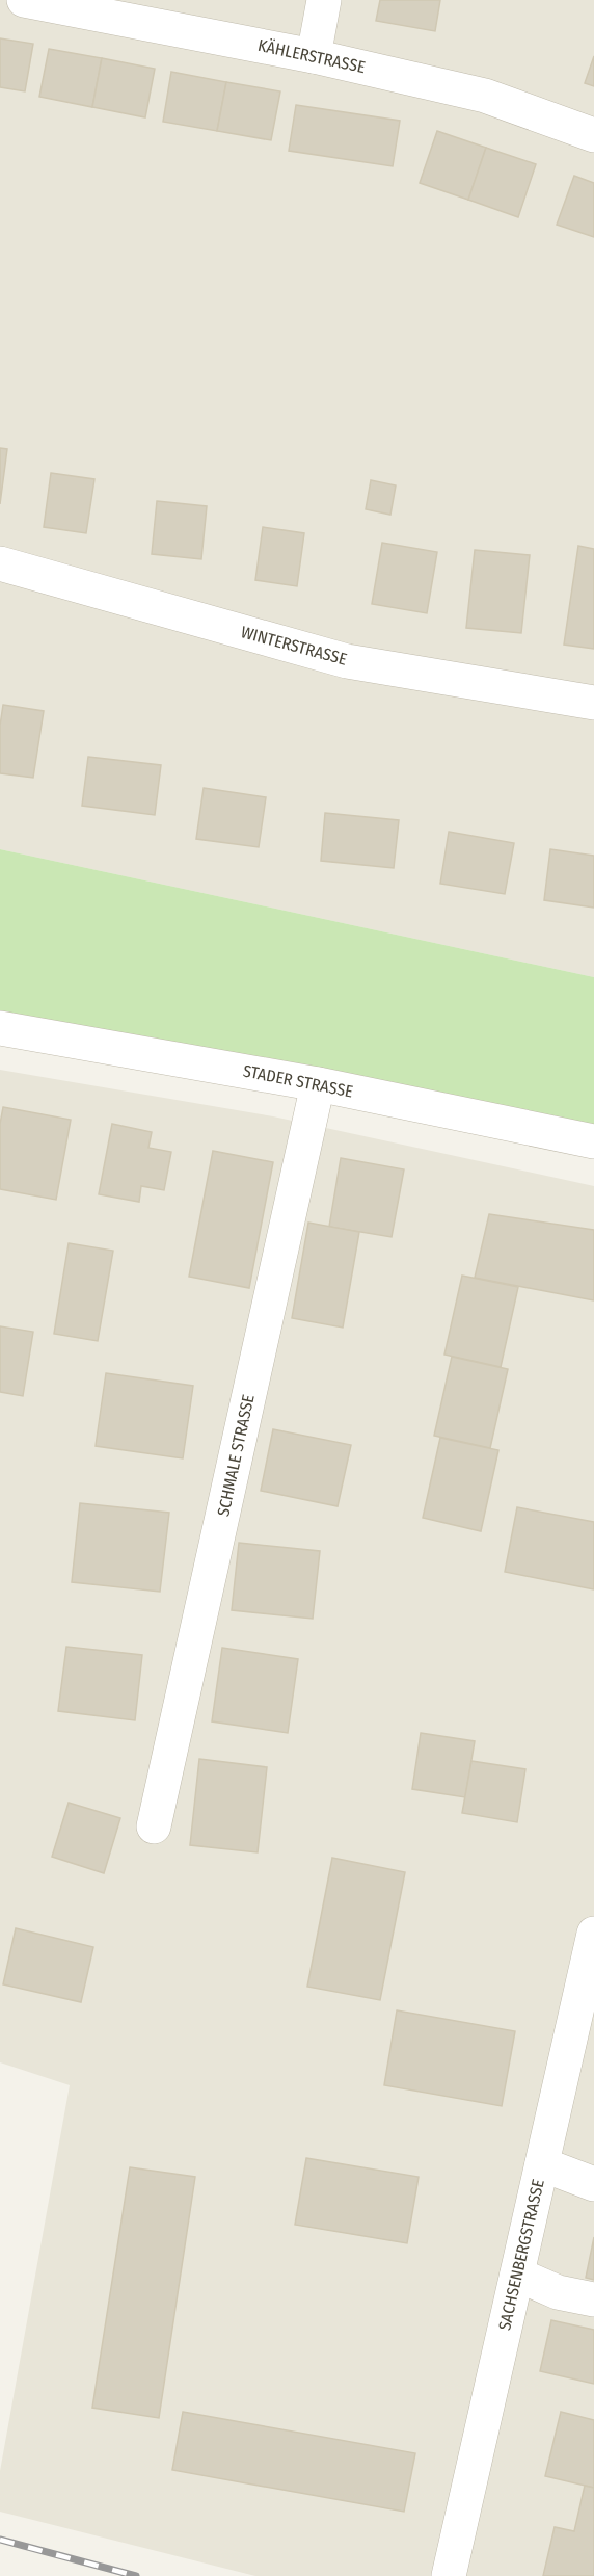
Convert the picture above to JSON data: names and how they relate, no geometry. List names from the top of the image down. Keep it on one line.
{"streets":{"street":["KÄHLERSTRASSE","WINTERSTRASSE","STADER STRASSE","SCHMALE STRASSE","SACHSENBERGSTRASSE"]},"crossings":[["STADER STRASSE","SCHMALE STRASSE"]]}
